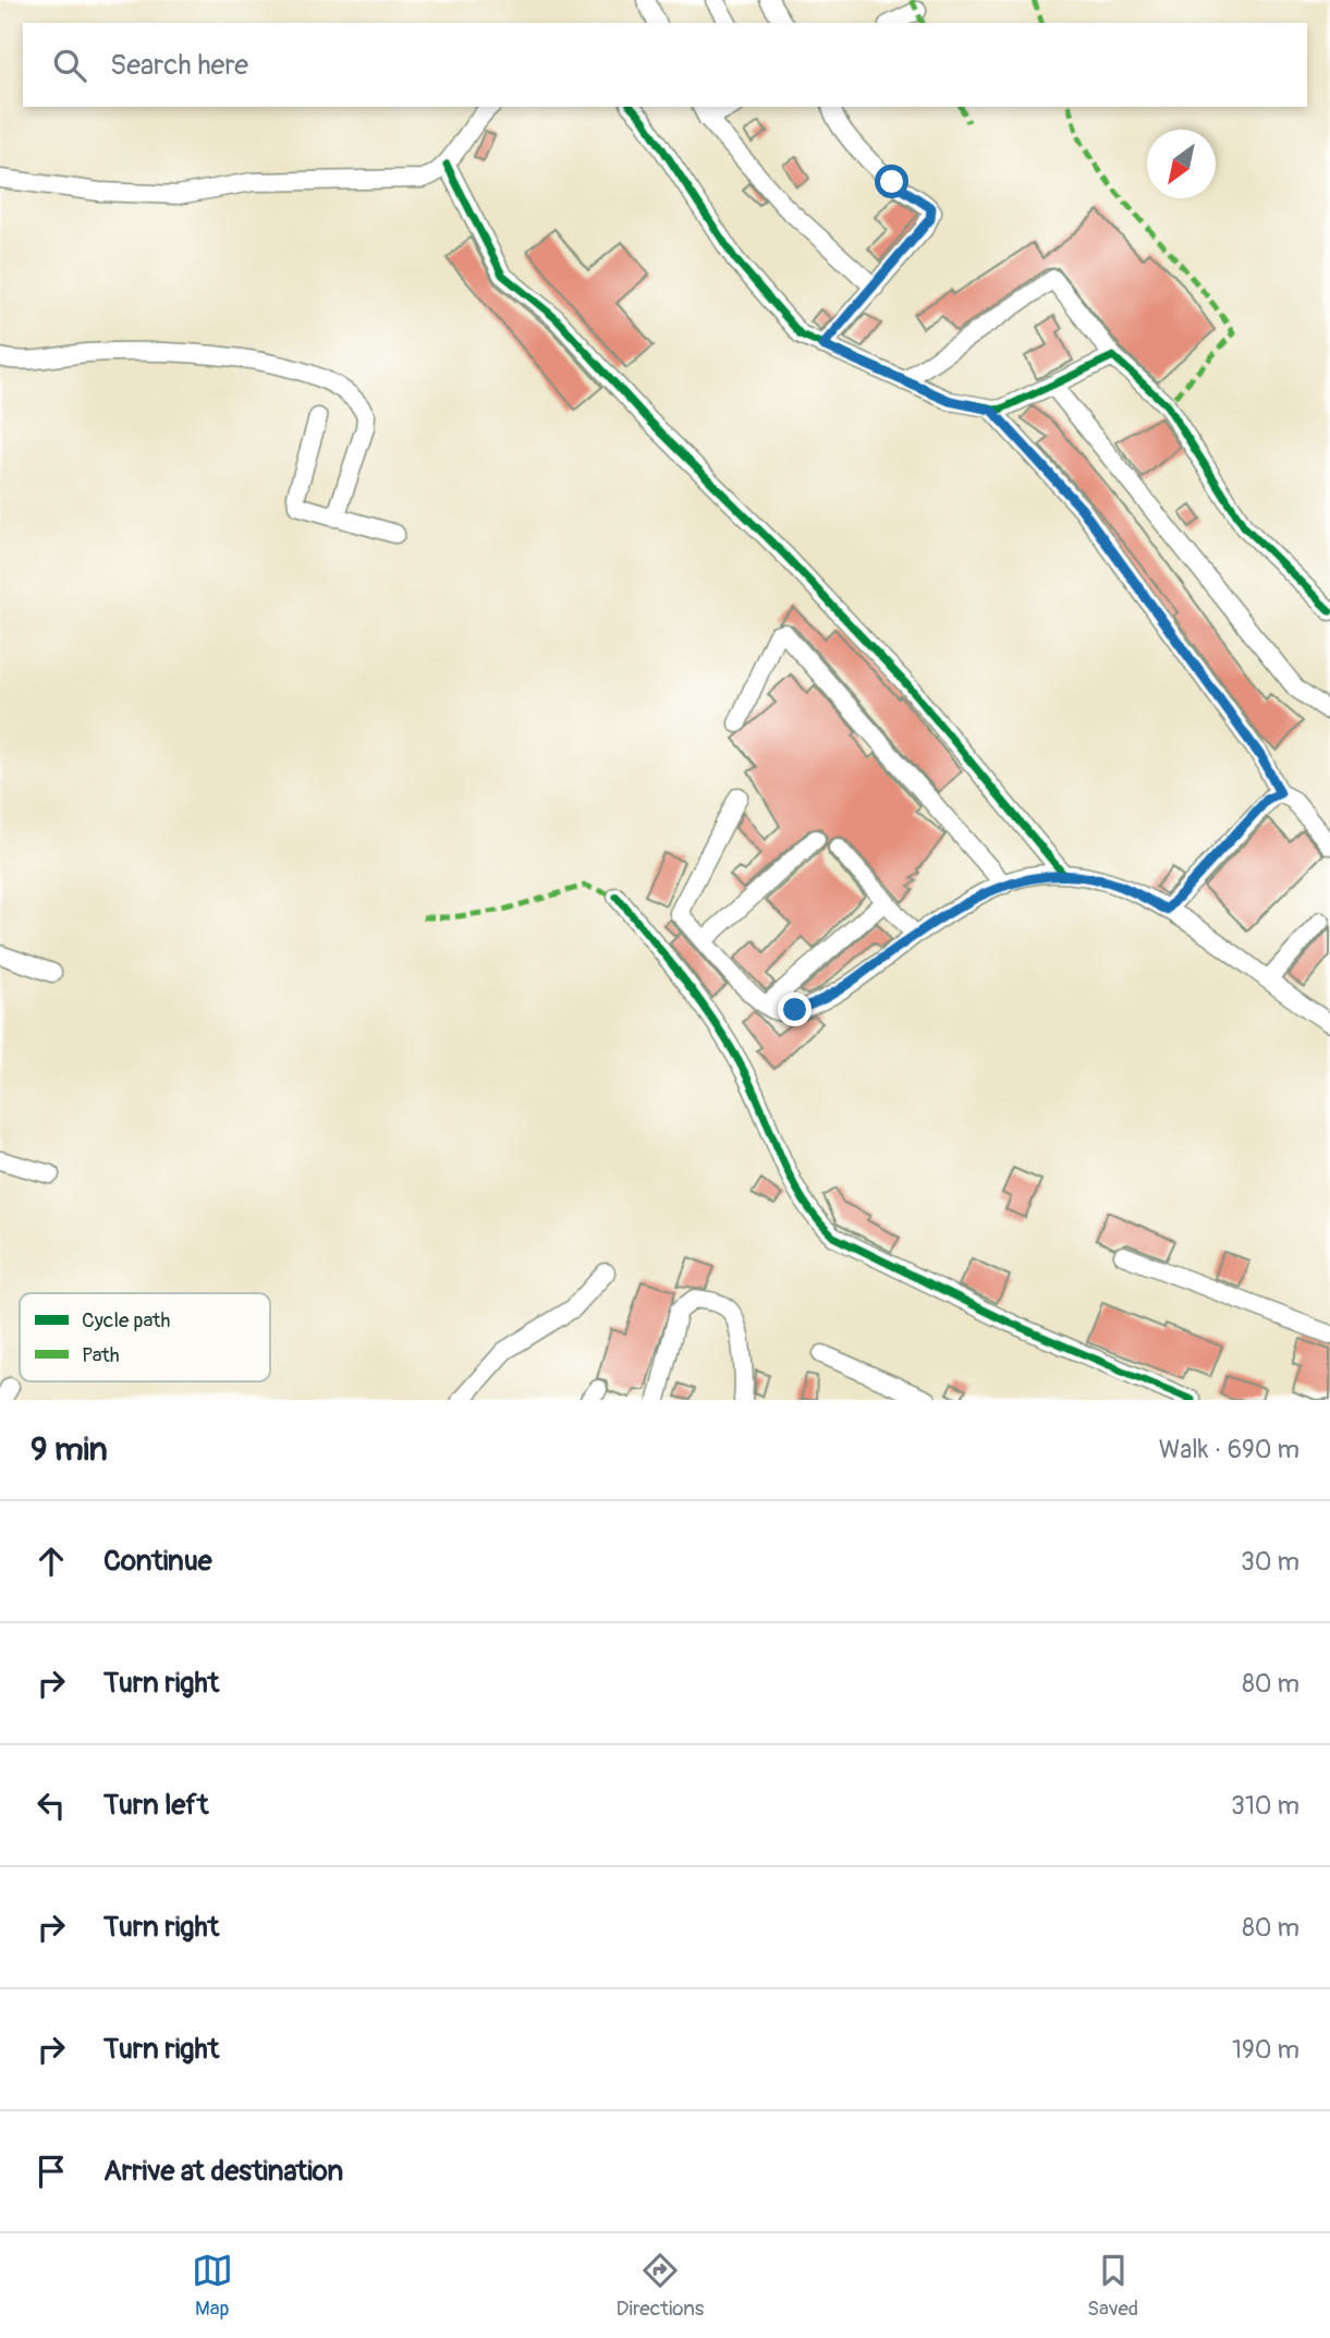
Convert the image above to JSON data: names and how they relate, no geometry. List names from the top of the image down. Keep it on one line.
{"legend":["Cycle path","Path"],"north":"bottom left","page":{"search":"Search here","heading":["9 min","Walk · 690 m"],"list":[["Continue","30 m"],["Turn right","80 m"],["Turn left","310 m"],["Turn right","80 m"],["Turn right","190 m"],"Arrive at destination"],"nav":["Map","Directions","Saved"]}}
